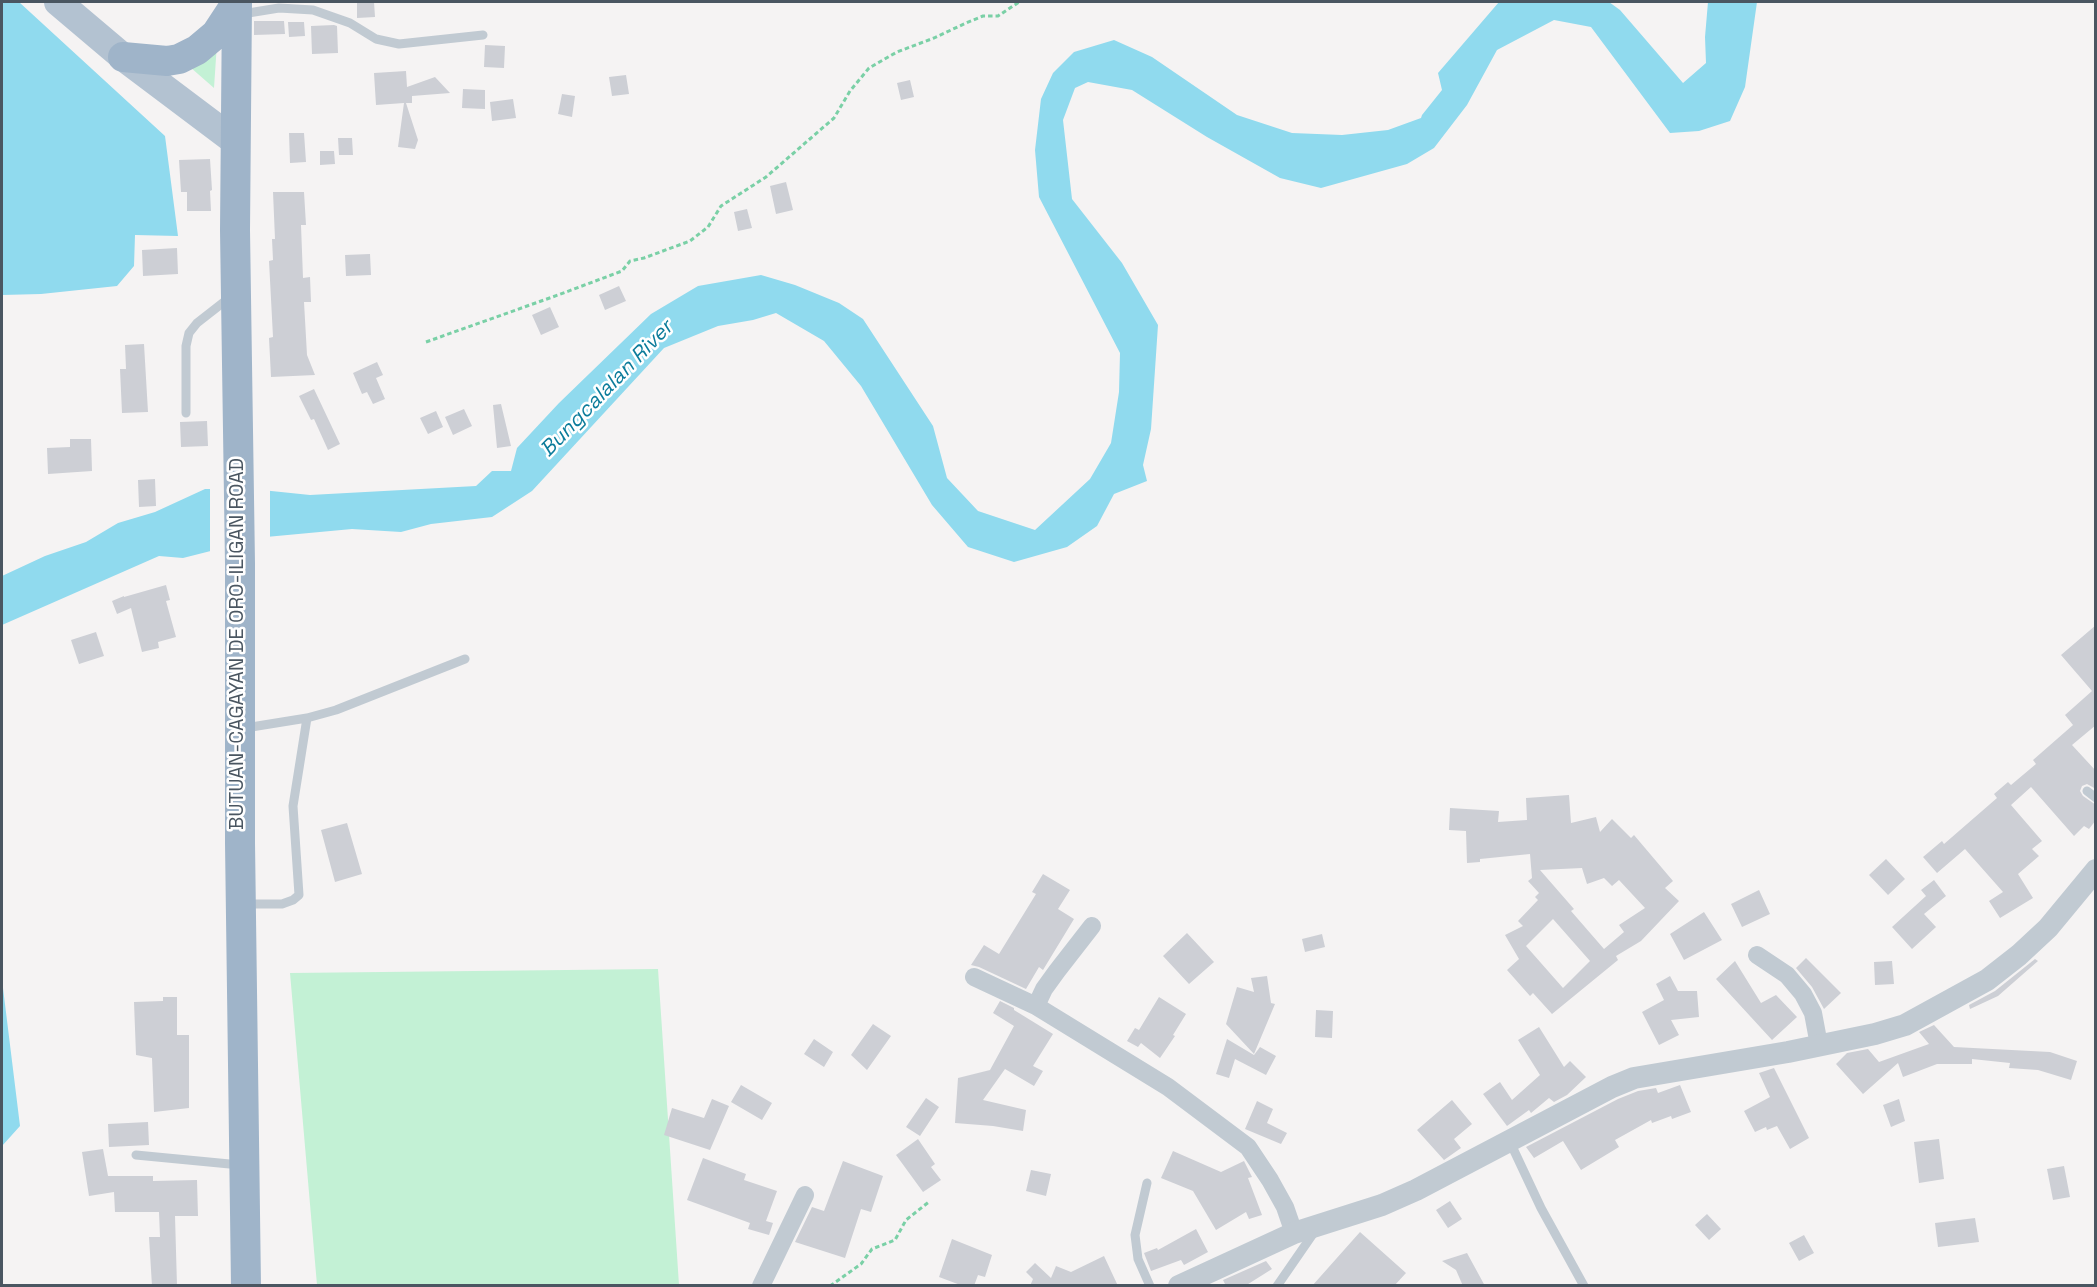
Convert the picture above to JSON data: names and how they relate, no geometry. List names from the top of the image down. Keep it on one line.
{"streets":{"highway":["BUTUAN-CAGAYAN DE ORO-ILIGAN ROAD"]},"water":["Bungcalalan River"]}
